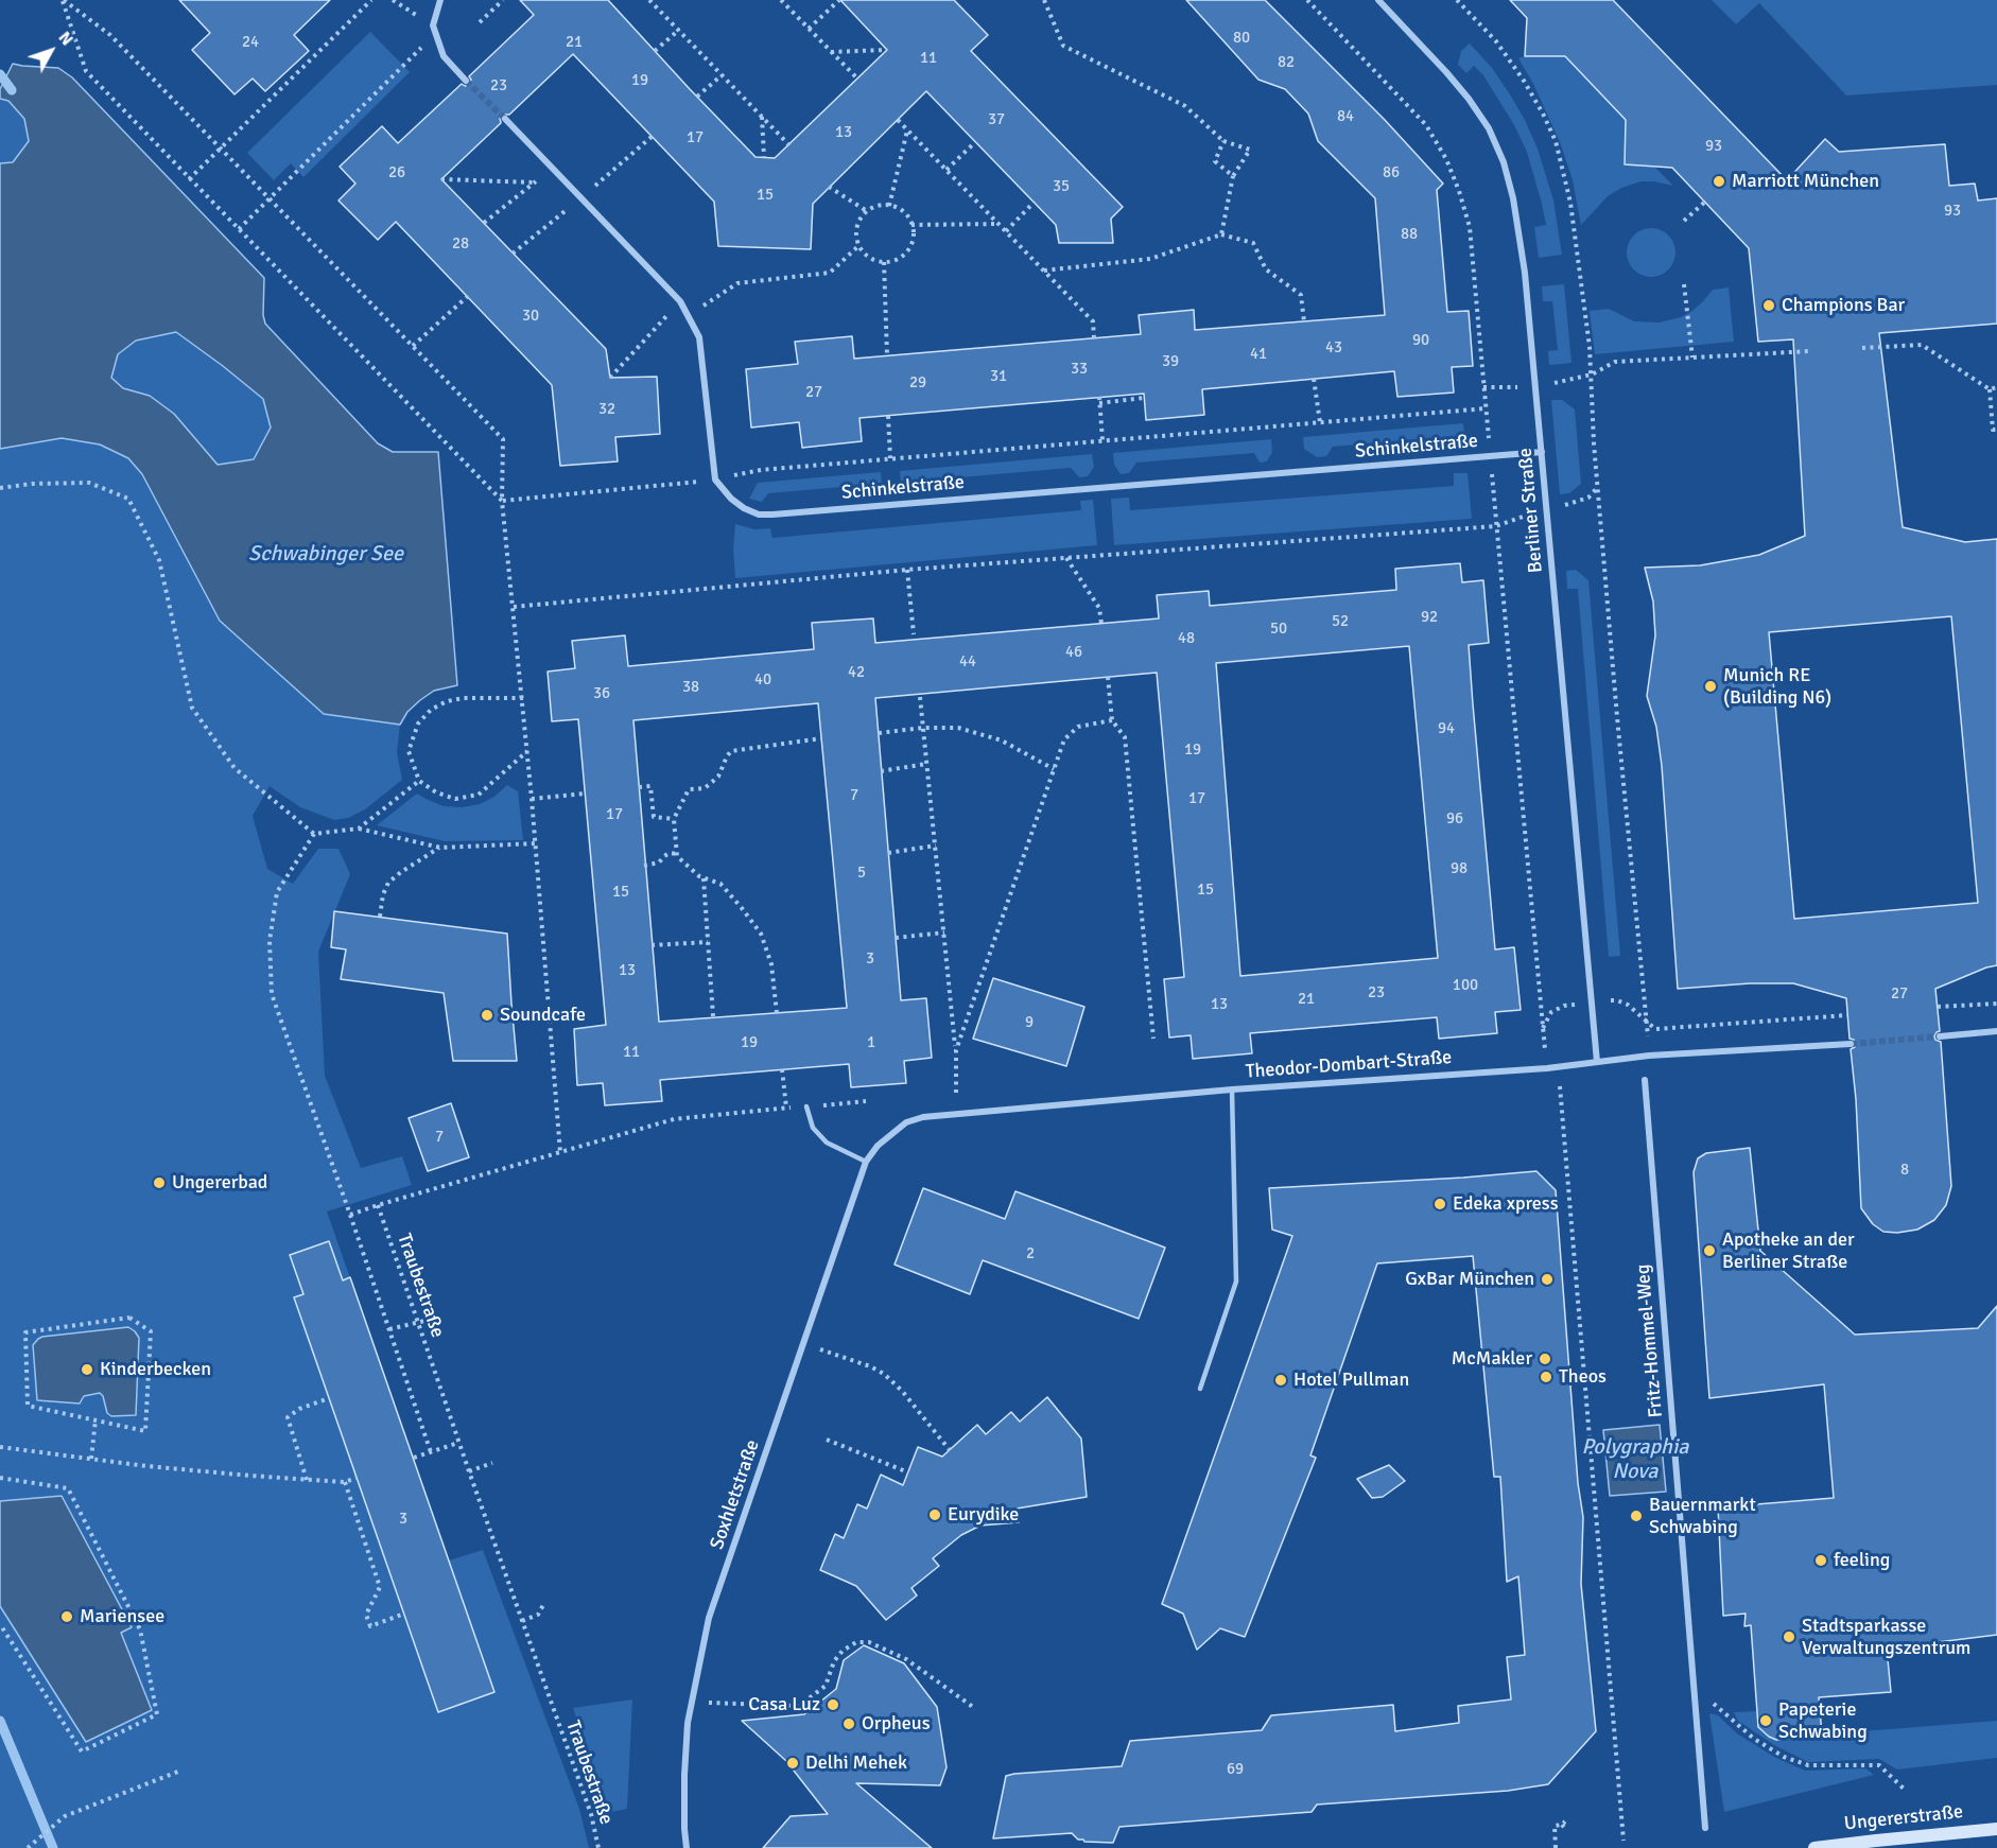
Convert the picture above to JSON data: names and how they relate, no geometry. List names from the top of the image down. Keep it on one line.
{"streets":{"main road":["Ungererstraße"],"street":["Schinkelstraße","Berliner Straße","Theodor-Dombart-Straße","Fritz-Hommel-Weg","Soxhletstraße"],"path":["Traubestraße"]},"crossings":[["Schinkelstraße","Berliner Straße"],["Berliner Straße","Theodor-Dombart-Straße"],["Theodor-Dombart-Straße","Soxhletstraße"]],"water":["Schwabinger See","Polygraphia Nova"],"places":["Marriott München","Champions Bar","Munich RE (Building N6)","Soundcafe","Ungererbad","Edeka xpress","Apotheke an der Berliner Straße","GxBar München","McMakler","Kinderbecken","Theos","Hotel Pullman","Eurydike","Bauernmarkt Schwabing","feeling","Mariensee","Stadtsparkasse Verwaltungszentrum","Casa Luz","Papeterie Schwabing","Orpheus","Delhi Mehek"],"house_numbers":["80","24","21","11","82","19","23","84","37","13","17","93","26","86","35","15","93","88","28","30","90","43","41","39","33","31","29","27","32","92","52","50","48","46","44","42","40","38","36","94","19","7","17","17","96","98","5","15","15","3","13","100","23","27","21","13","9","19","1","11","7","8","2","3","69"],"north":"top right"}
